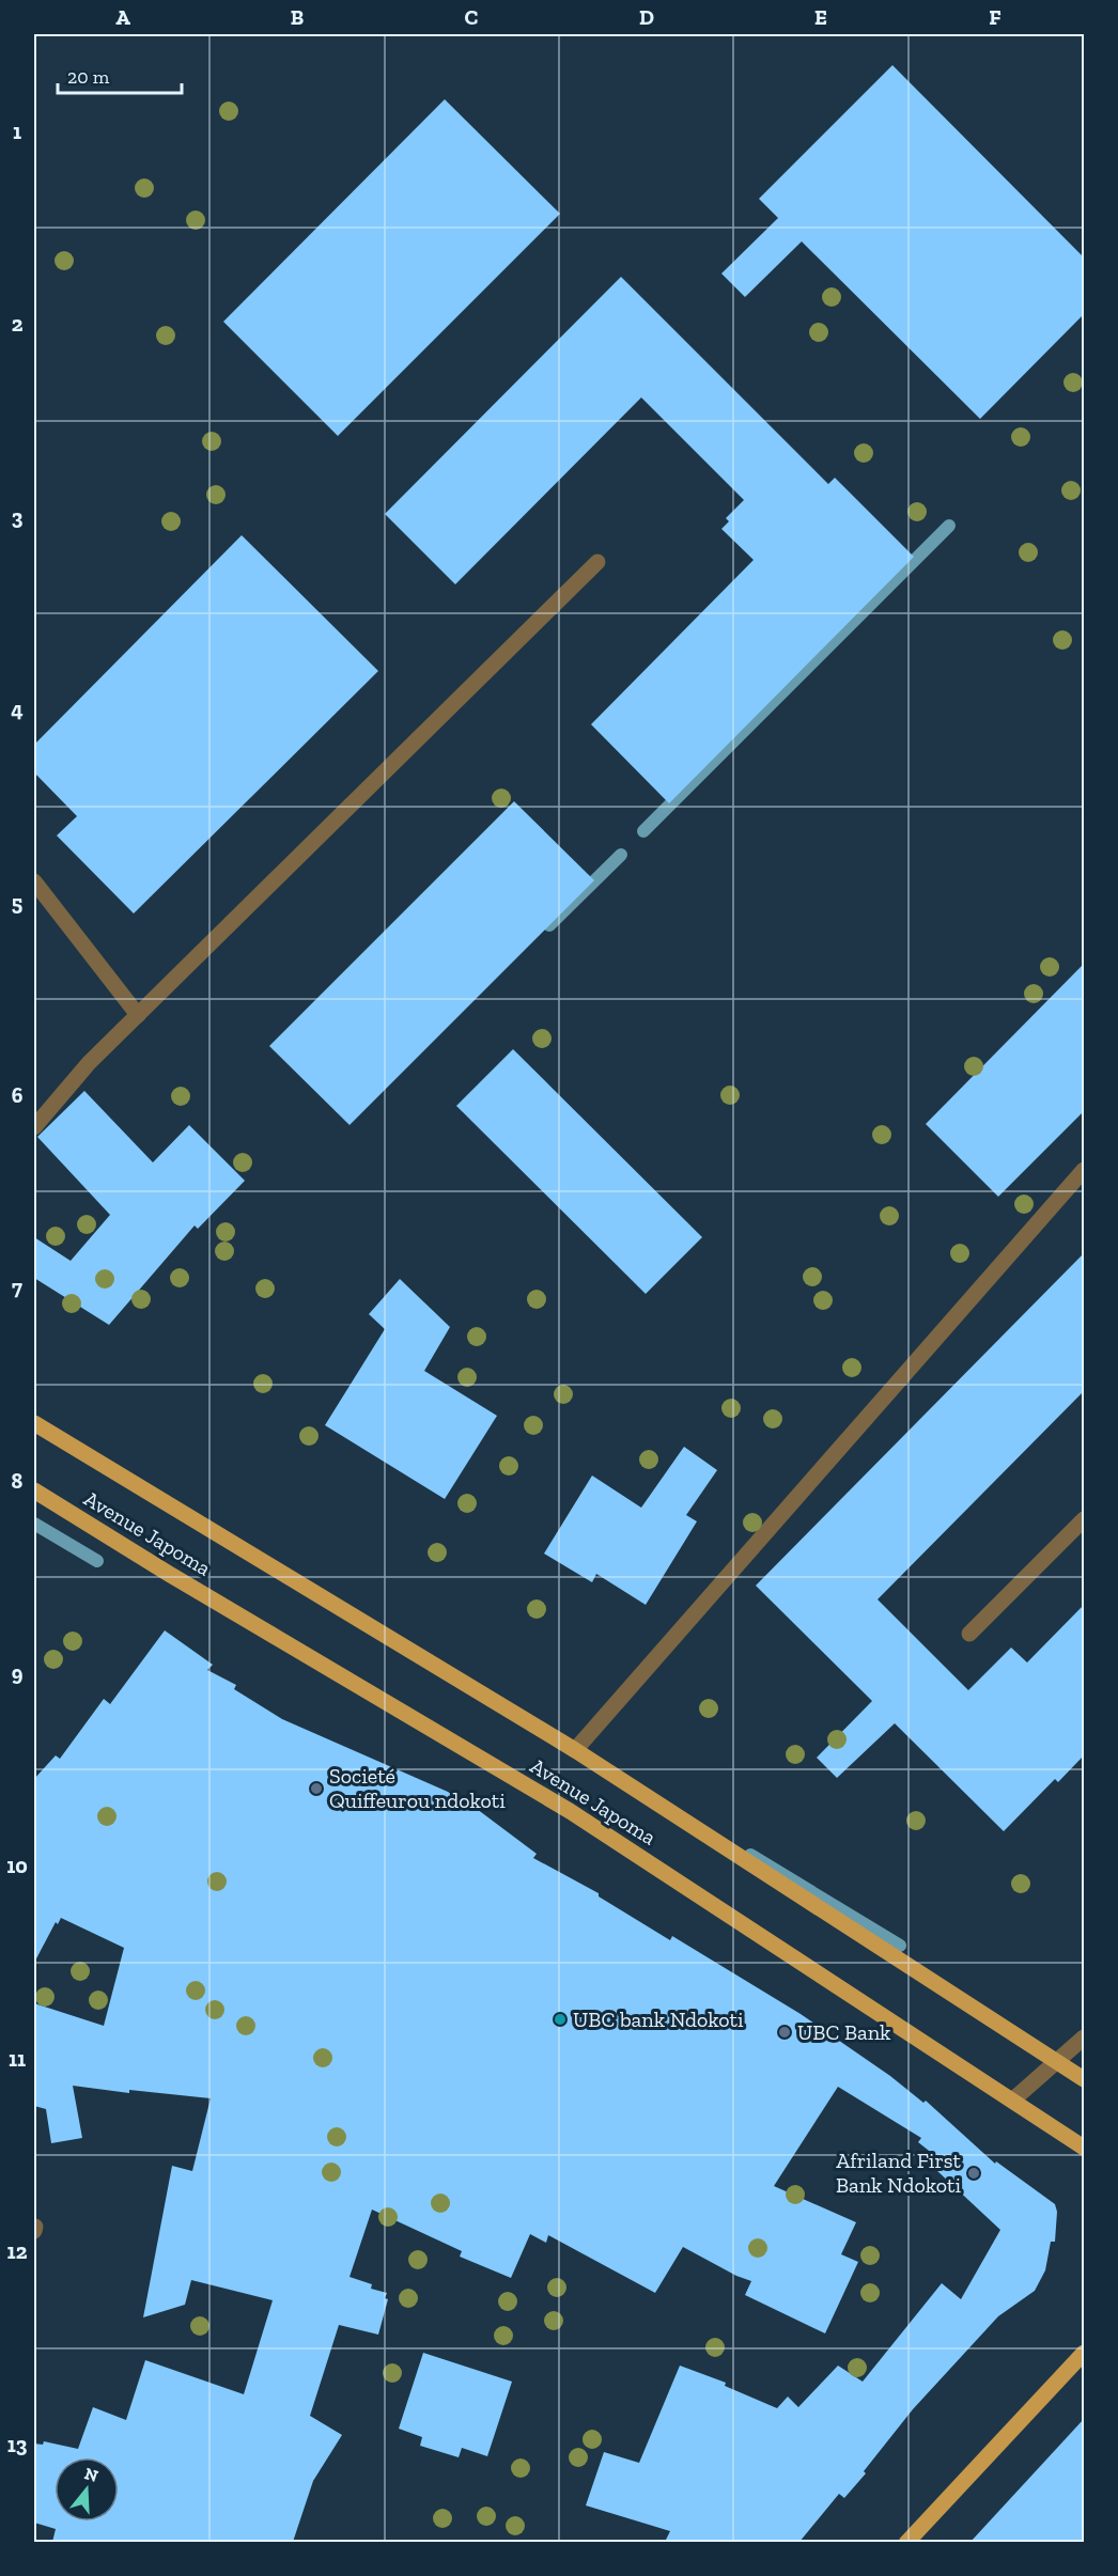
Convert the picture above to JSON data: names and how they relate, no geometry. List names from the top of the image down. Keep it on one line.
{"streets":{"main road":["Avenue Japoma"]},"places":["Societé Quiffeurou ndokoti","UBC bank Ndokoti","UBC Bank","Afriland First Bank Ndokoti"],"scale_bar":"20 m","north":"top","grid":{"columns":["A","B","C","D","E","F"],"rows":["1","2","3","4","5","6","7","8","9","10","11","12","13"]}}
